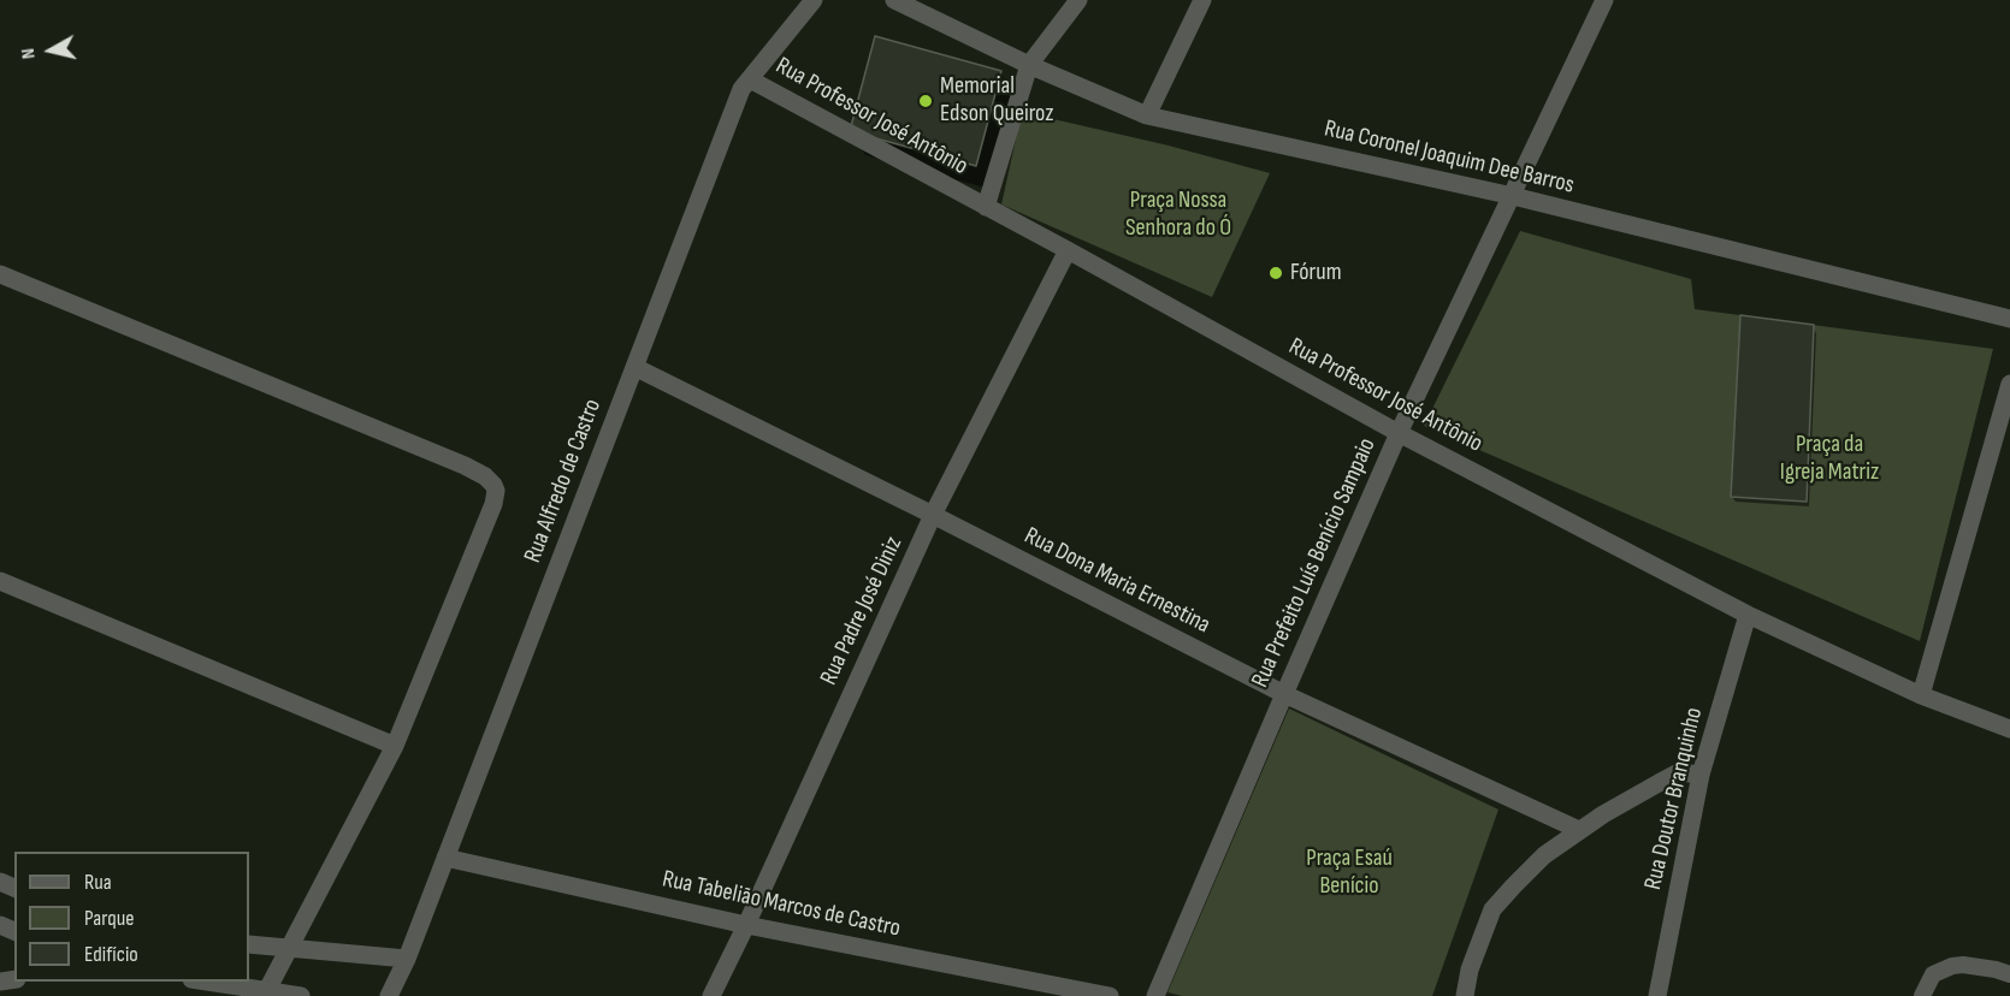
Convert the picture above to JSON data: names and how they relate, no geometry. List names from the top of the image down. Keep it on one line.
{"streets":{"street":["Rua Professor José Antônio","Rua Coronel Joaquim Dee Barros","Rua Alfredo de Castro","Rua Prefeito Luís Benício Sampaio","Rua Dona Maria Ernestina","Rua Padre José Diniz","Rua Doutor Branquinho","Rua Tabelião Marcos de Castro"]},"crossings":[["Rua Professor José Antônio","Rua Alfredo de Castro"],["Rua Professor José Antônio","Rua Prefeito Luís Benício Sampaio"],["Rua Professor José Antônio","Rua Padre José Diniz"],["Rua Professor José Antônio","Rua Doutor Branquinho"],["Rua Coronel Joaquim Dee Barros","Rua Prefeito Luís Benício Sampaio"],["Rua Alfredo de Castro","Rua Dona Maria Ernestina"],["Rua Alfredo de Castro","Rua Tabelião Marcos de Castro"],["Rua Prefeito Luís Benício Sampaio","Rua Dona Maria Ernestina"],["Rua Dona Maria Ernestina","Rua Padre José Diniz"],["Rua Padre José Diniz","Rua Tabelião Marcos de Castro"]],"parks":["Praça Nossa Senhora do Ó","Praça da Igreja Matriz","Praça Esaú Benício"],"places":["Memorial Edson Queiroz","Fórum"],"legend":["Rua","Parque","Edifício"],"north":"left"}
